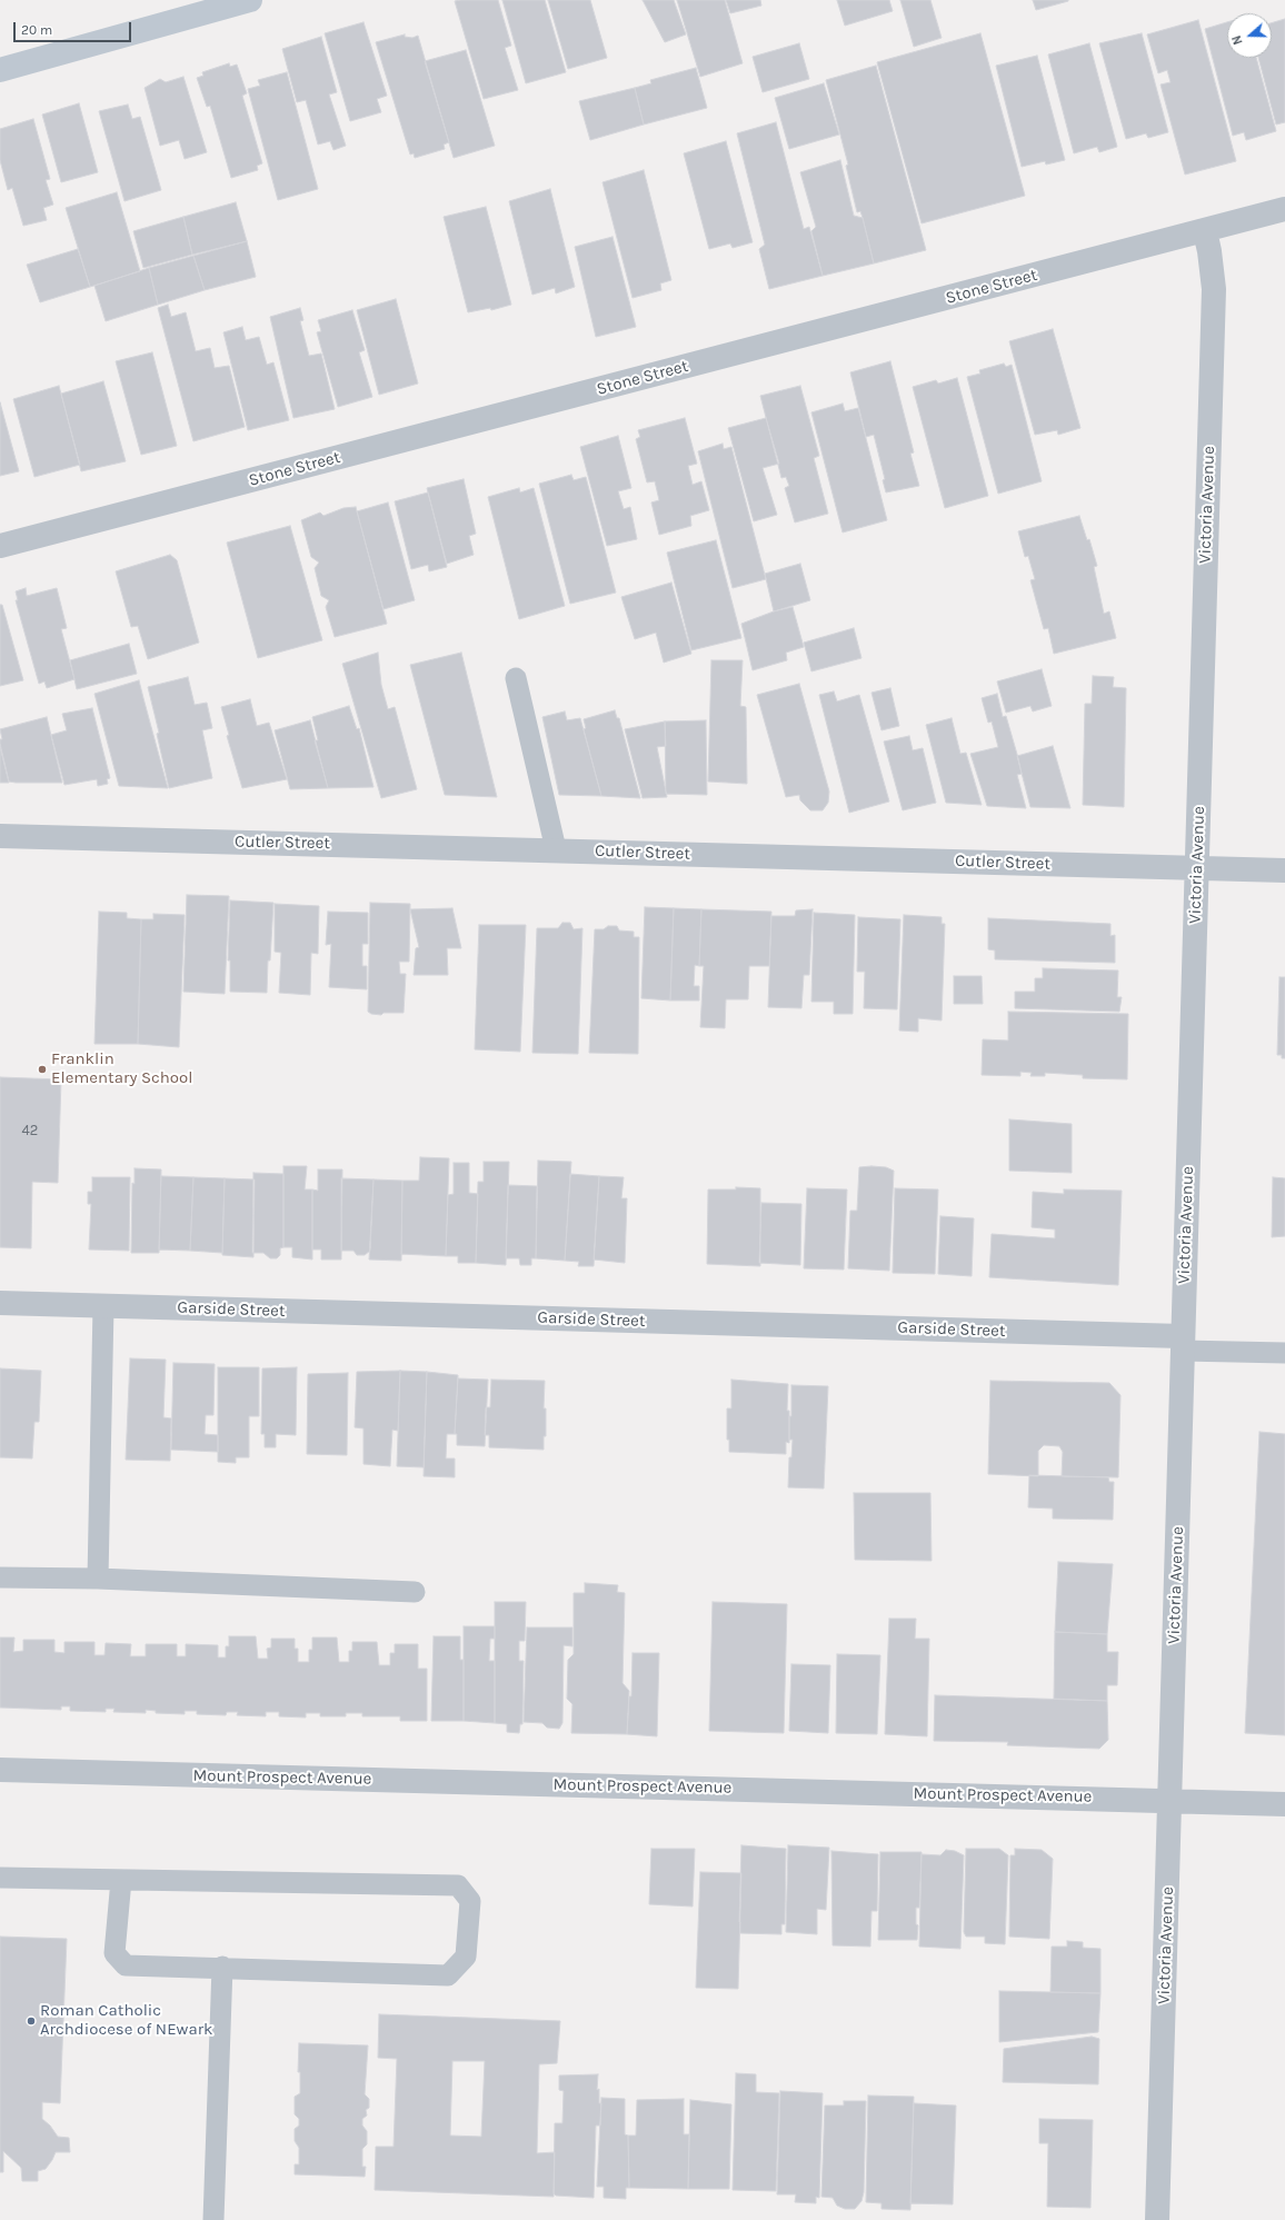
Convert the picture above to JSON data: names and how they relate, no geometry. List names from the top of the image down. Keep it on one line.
{"streets":{"street":["Stone Street","Victoria Avenue","Cutler Street","Garside Street","Mount Prospect Avenue"]},"crossings":[["Stone Street","Victoria Avenue"],["Victoria Avenue","Cutler Street"],["Victoria Avenue","Garside Street"],["Victoria Avenue","Mount Prospect Avenue"]],"places":["Franklin Elementary School","Roman Catholic Archdiocese of NEwark"],"house_numbers":["42"],"scale_bar":"20 m","north":"left"}
